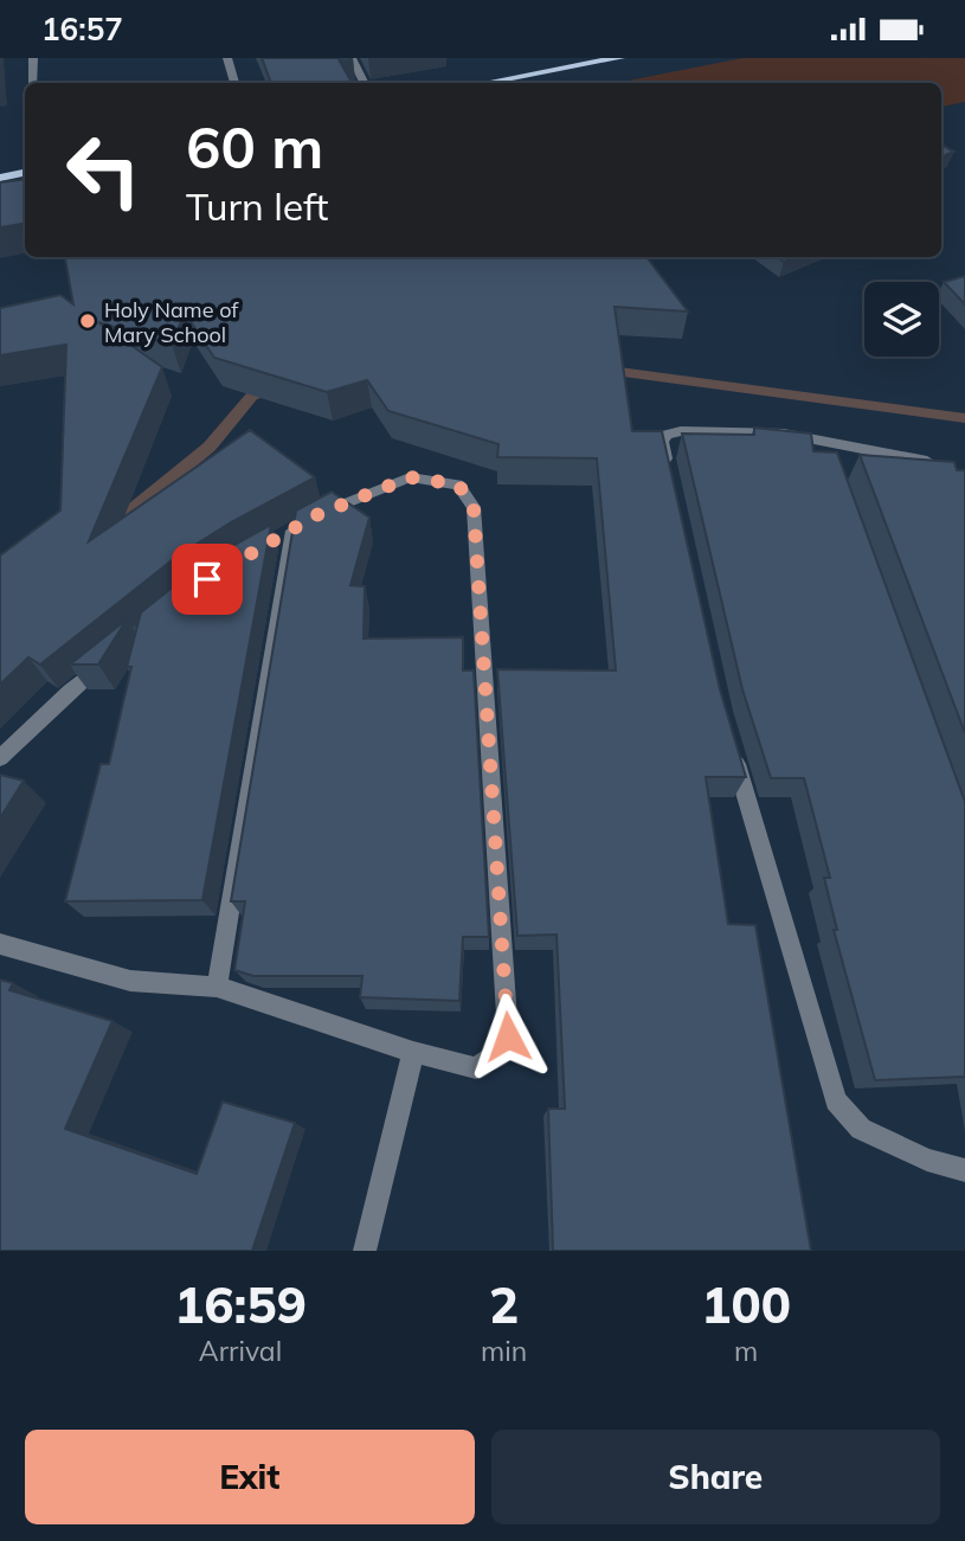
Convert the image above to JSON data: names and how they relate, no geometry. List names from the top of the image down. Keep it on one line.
{"places":["Holy Name of Mary School"],"page":{"status":"16:57","turn":["60 m","Turn left"],"eta":["16:59","Arrival","2","min","100","m"],"buttons":["Exit","Share"]}}
